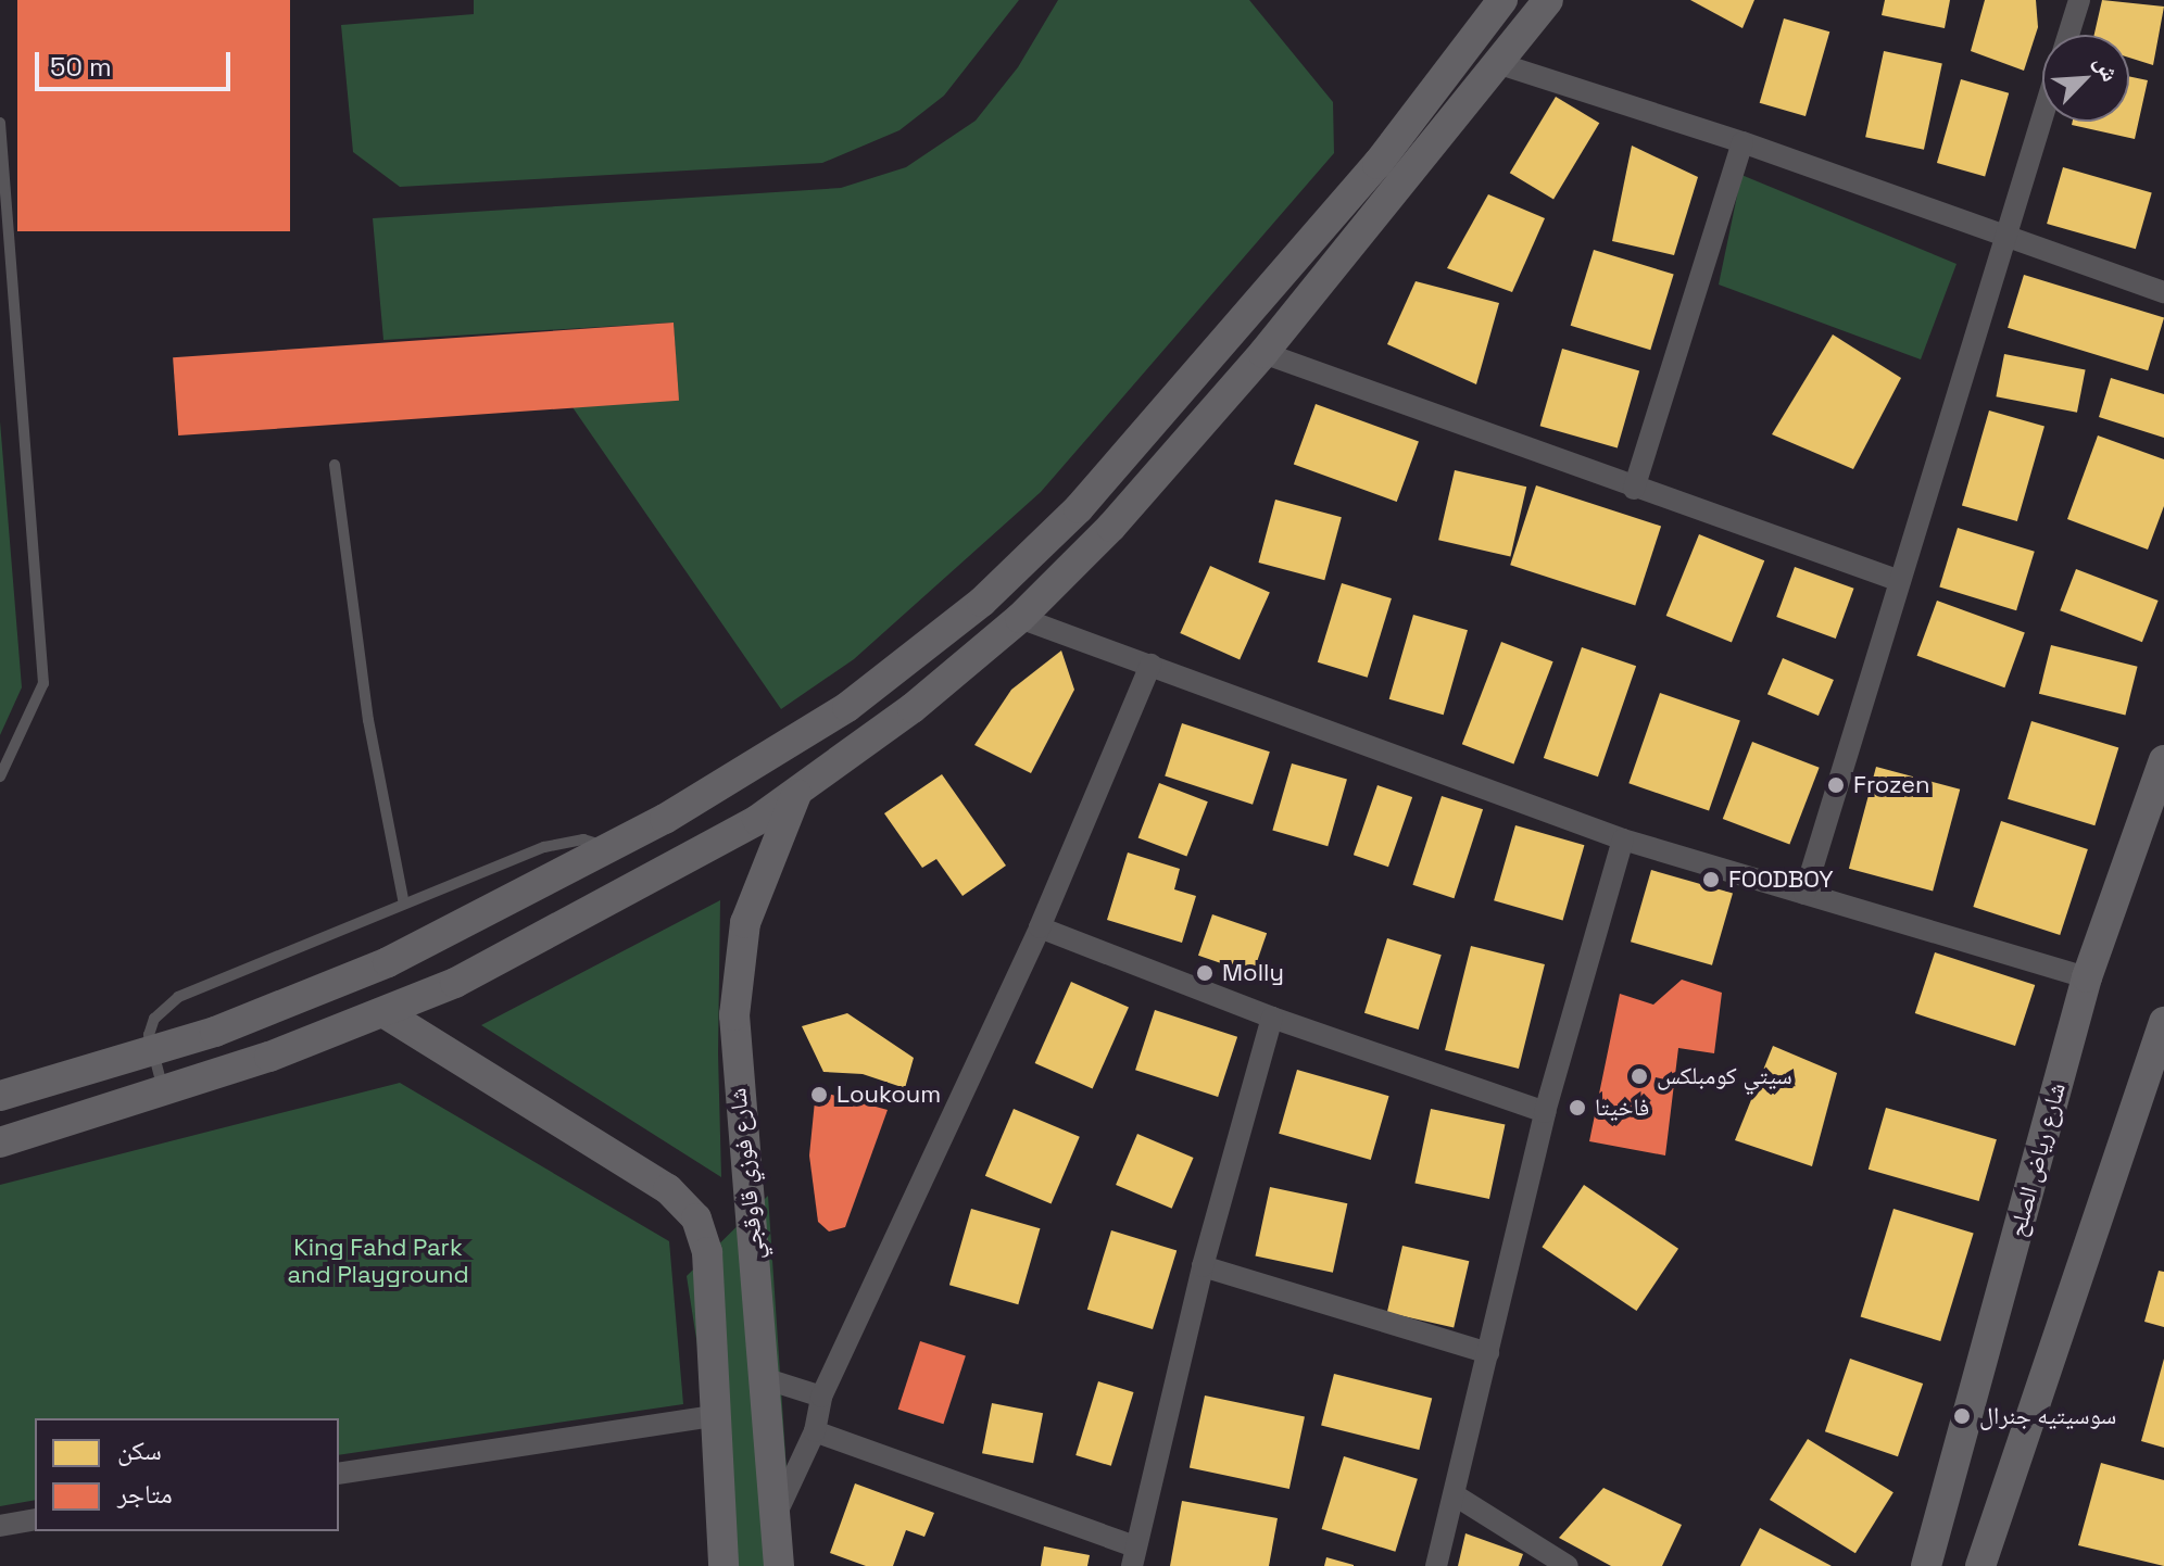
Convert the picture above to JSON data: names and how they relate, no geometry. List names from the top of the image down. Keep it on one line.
{"streets":{"street":["شارع رياض الصلح","شارع فوزي قاوقجي"]},"parks":["King Fahd Park and Playground"],"places":["Frozen","FOODBOY","Molly","سيتي كومبلكس","Loukoum","فاخيتا","سوسيتيه جنرال"],"legend":["سكن","متاجر"],"scale_bar":"50 m","north":"top right"}
